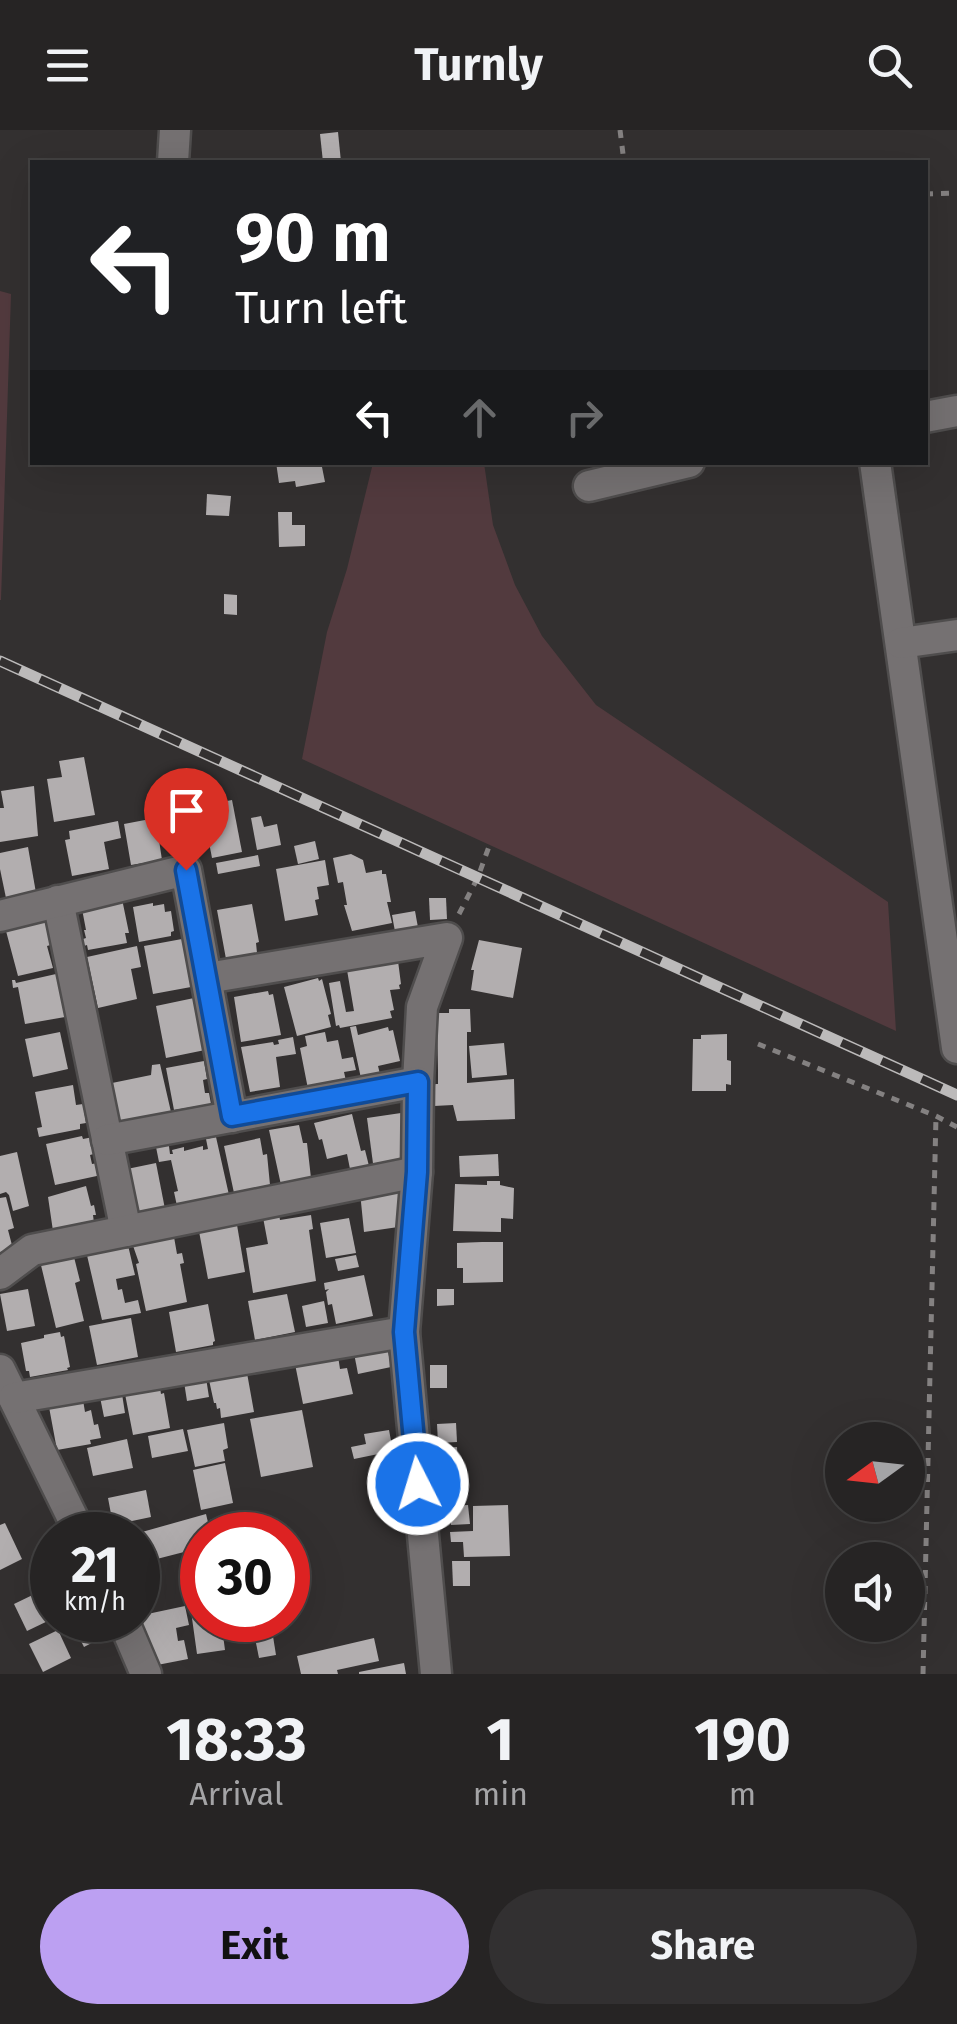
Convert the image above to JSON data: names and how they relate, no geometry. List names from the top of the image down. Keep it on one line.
{"north":"left","page":{"header":"Turnly","turn":["90 m","Turn left"],"speed":"21 km/h","limit":"30","eta":["18:33","Arrival","1","min","190","m"],"buttons":["Exit","Share"]}}
